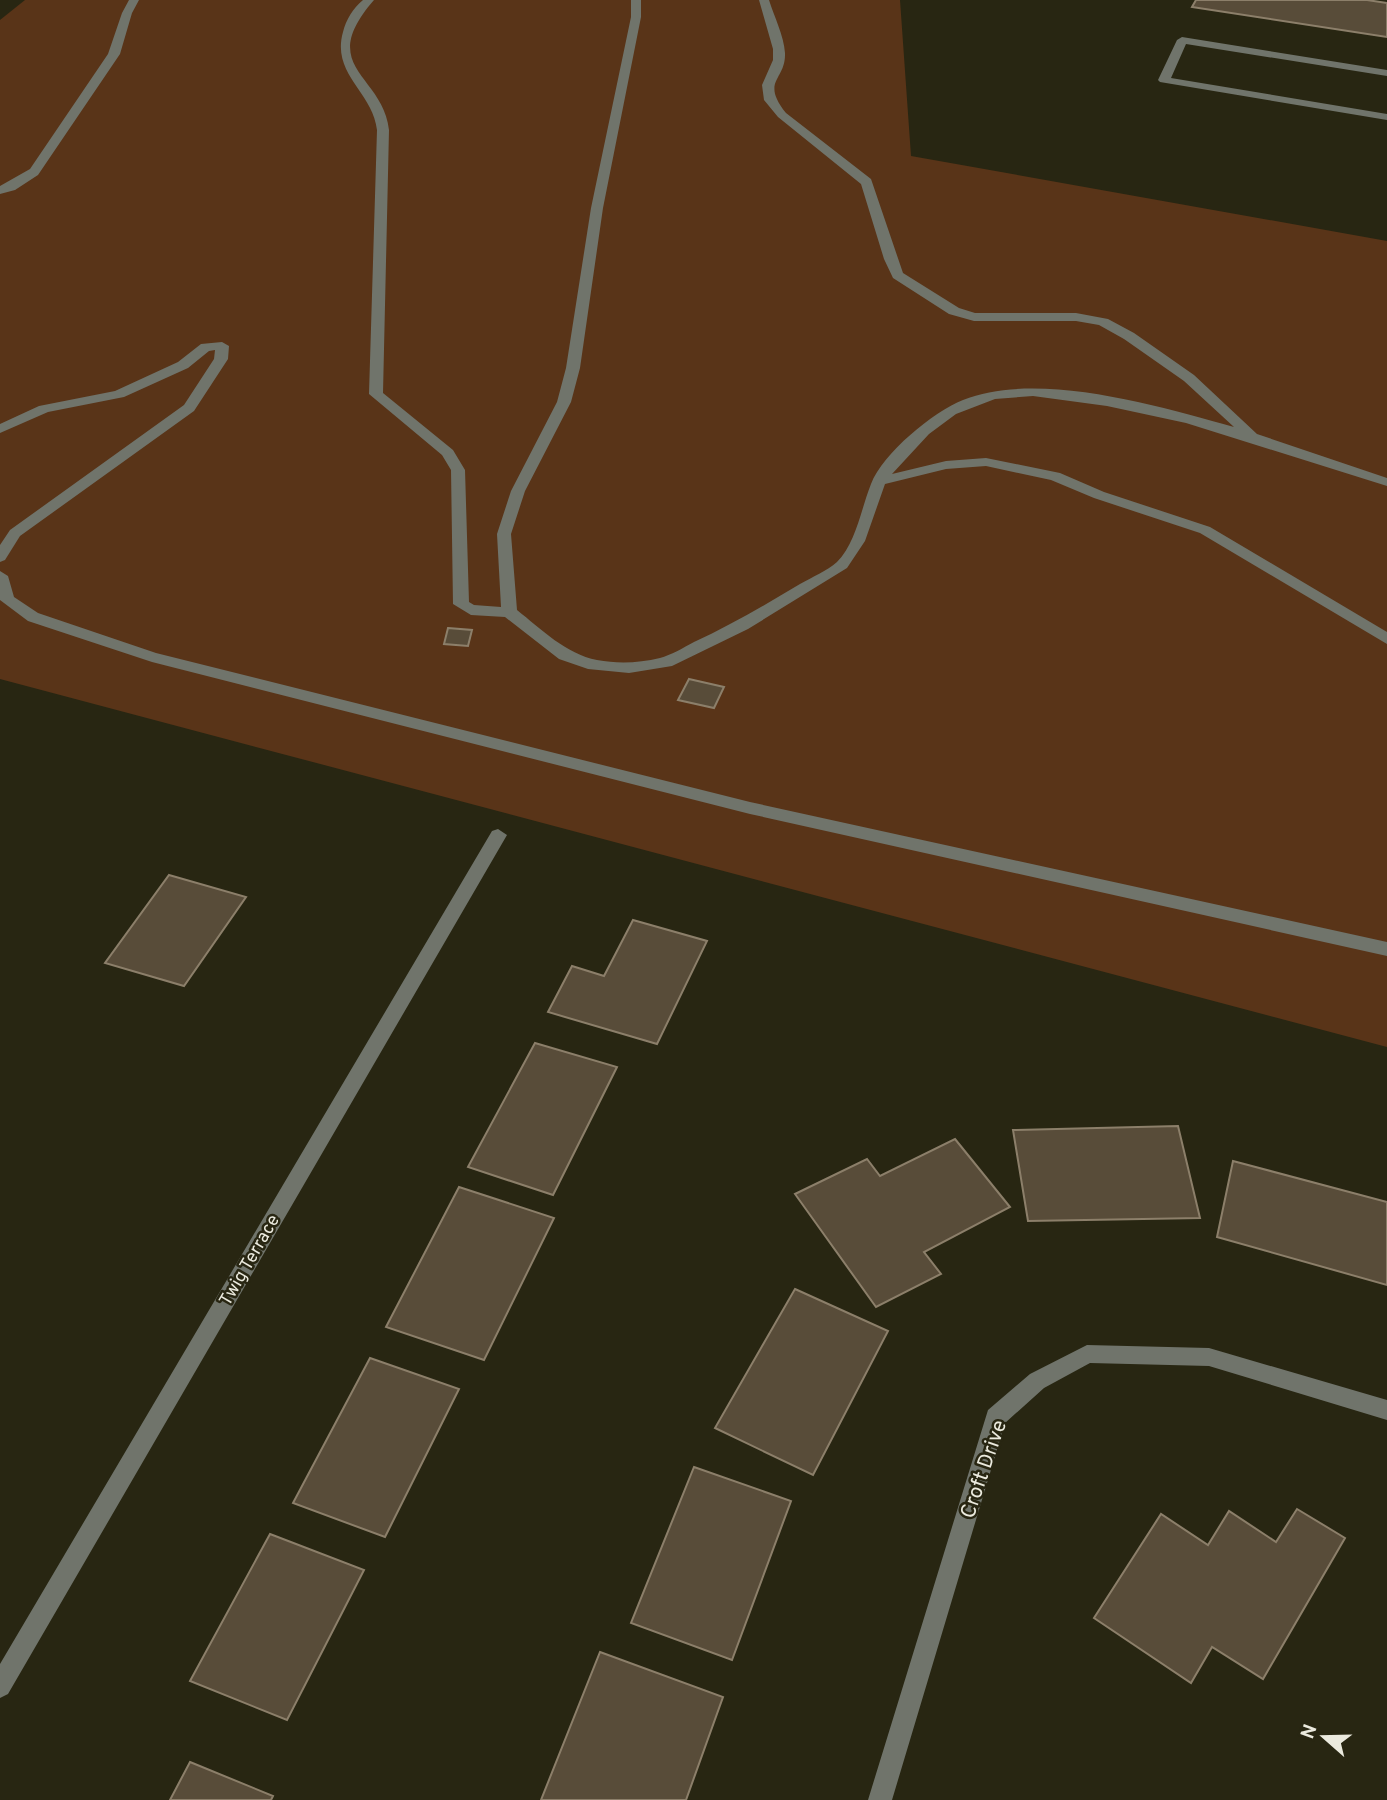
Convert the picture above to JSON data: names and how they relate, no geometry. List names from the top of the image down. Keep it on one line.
{"streets":{"street":["Twig Terrace","Croft Drive"]},"north":"left"}
